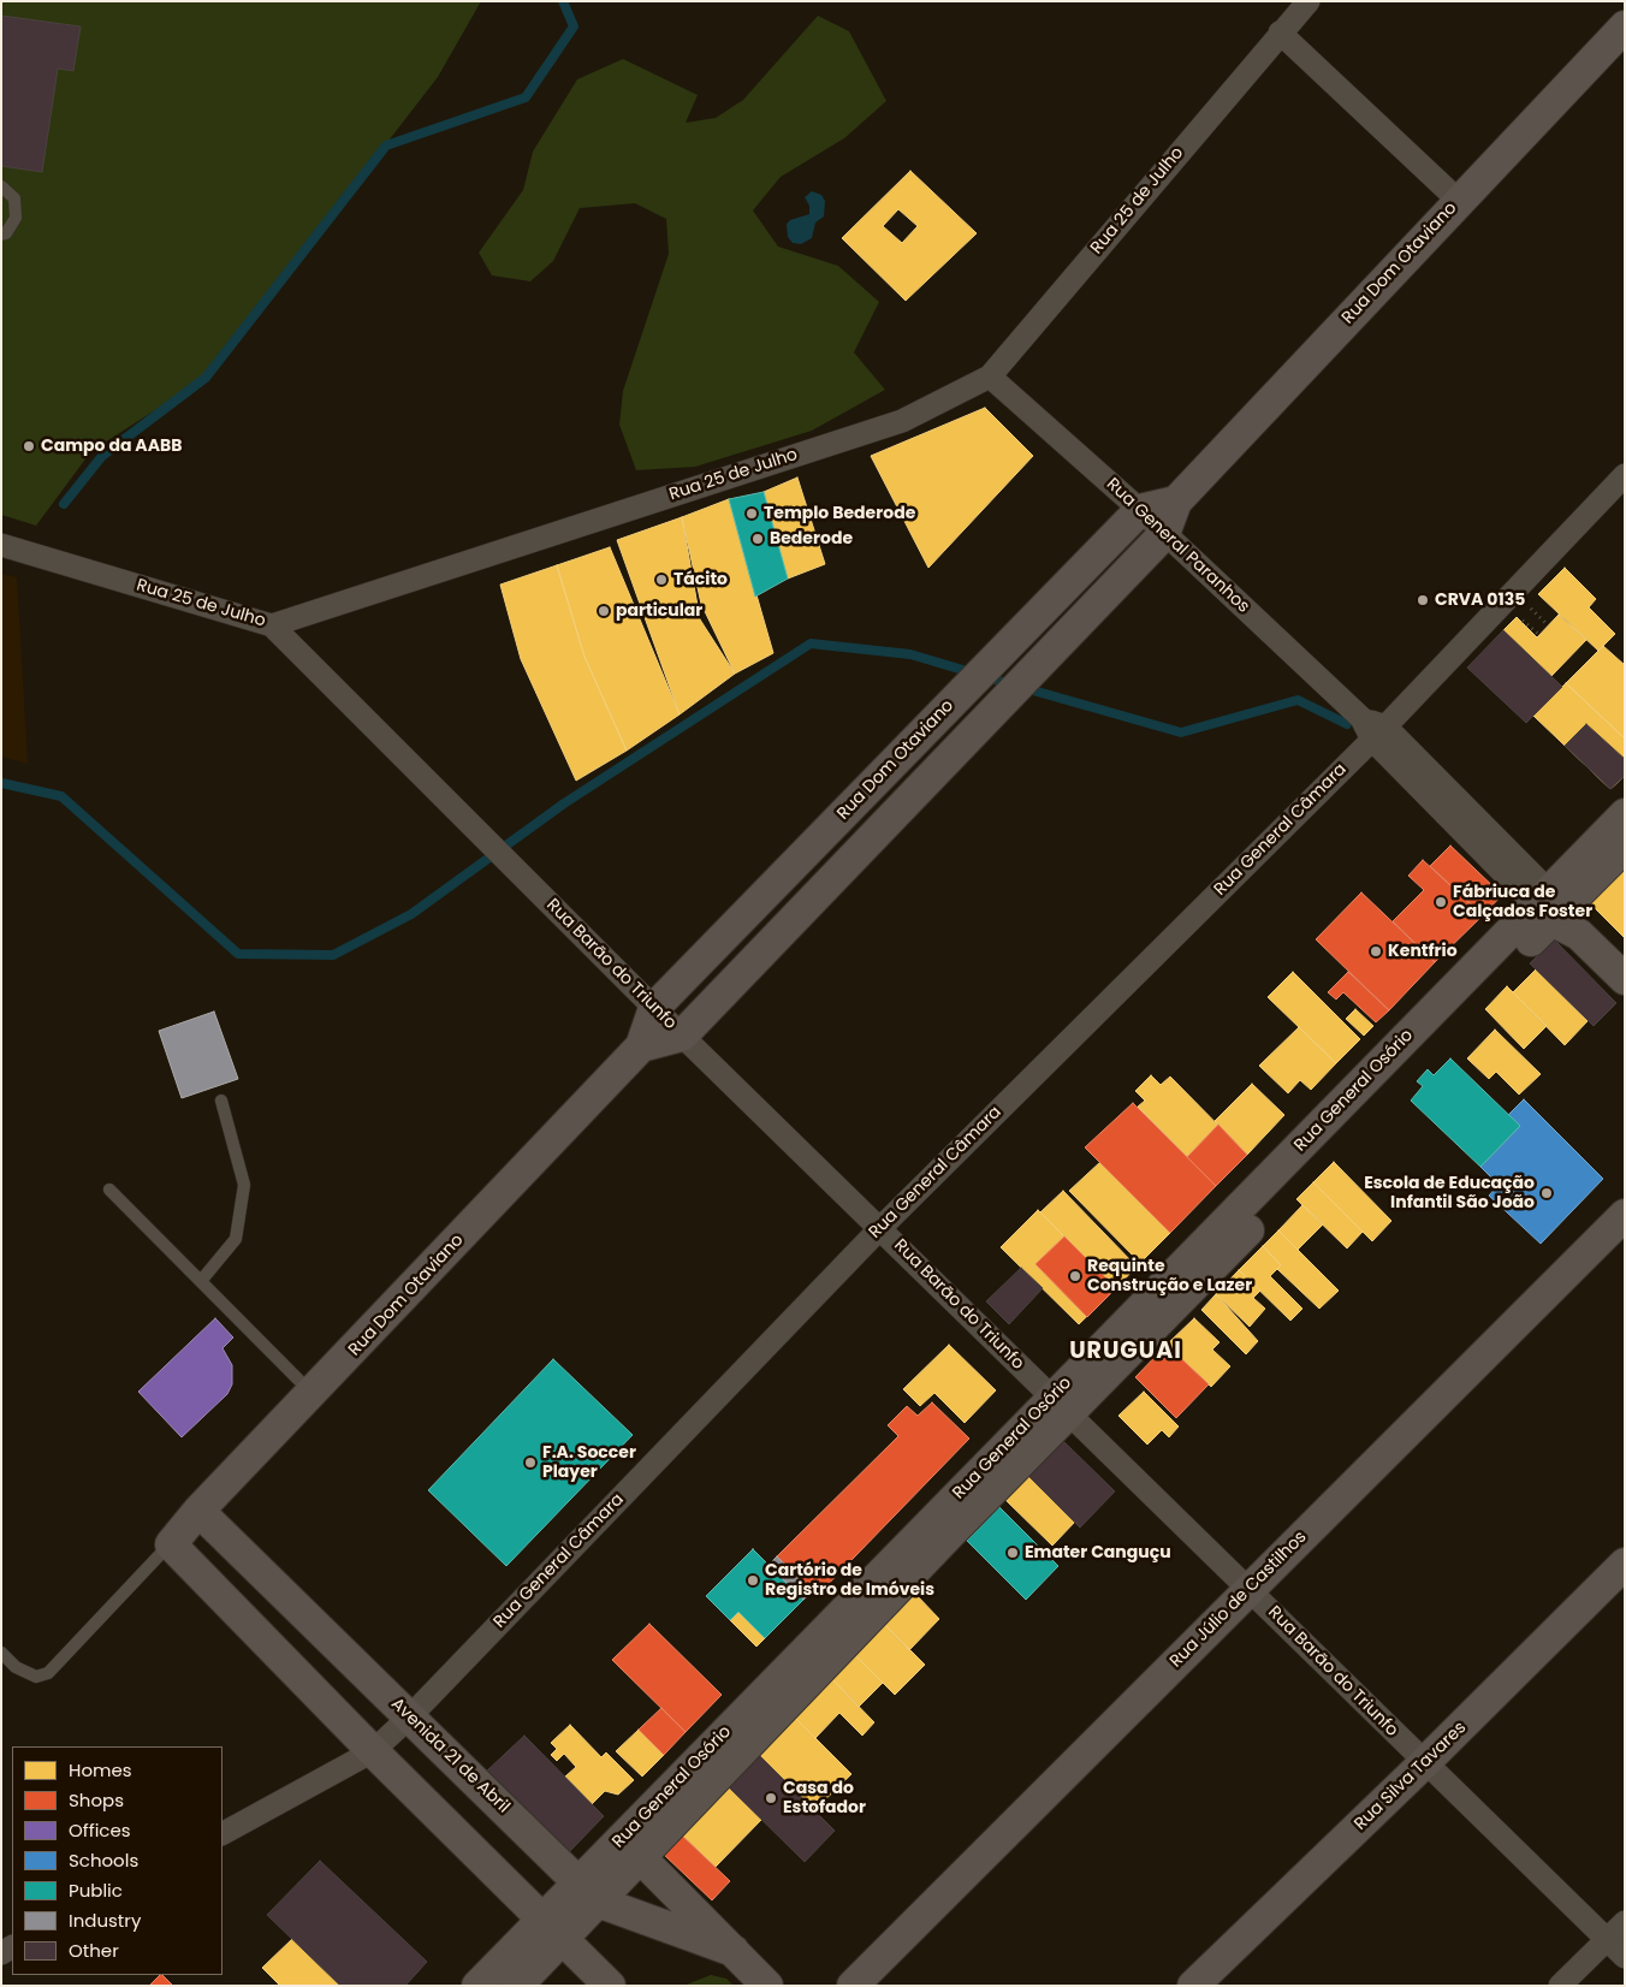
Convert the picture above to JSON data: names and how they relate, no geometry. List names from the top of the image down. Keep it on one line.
{"streets":{"street":["Rua 25 de Julho","Rua Dom Otaviano","Rua General Paranhos","Rua General Câmara","Rua Barão do Triunfo","Rua General Osório","Rua Júlio de Castilhos","Avenida 21 de Abril","Rua Silva Tavares"]},"crossings":[["Rua 25 de Julho","Rua General Paranhos"],["Rua 25 de Julho","Rua Barão do Triunfo"],["Rua Dom Otaviano","Rua General Paranhos"],["Rua Dom Otaviano","Rua Barão do Triunfo"],["Rua Dom Otaviano","Avenida 21 de Abril"],["Rua General Paranhos","Rua General Câmara"],["Rua General Paranhos","Rua General Osório"],["Rua General Câmara","Rua Barão do Triunfo"],["Rua General Câmara","Avenida 21 de Abril"],["Rua Barão do Triunfo","Rua General Osório"],["Rua Barão do Triunfo","Rua Júlio de Castilhos"],["Rua Barão do Triunfo","Rua Silva Tavares"],["Rua General Osório","Avenida 21 de Abril"]],"districts":["URUGUAI"],"places":["Campo da AABB","Templo Bederode","Bederode","Tácito","CRVA 0135","particular","Fábriuca de Calçados Foster","Kentfrio","Escola de Educação Infantil São João","Requinte Construção e Lazer","F.A. Soccer Player","Emater Canguçu","Cartório de Registro de Imóveis","Casa do Estofador"],"legend":["Homes","Shops","Offices","Schools","Public","Industry","Other"]}
